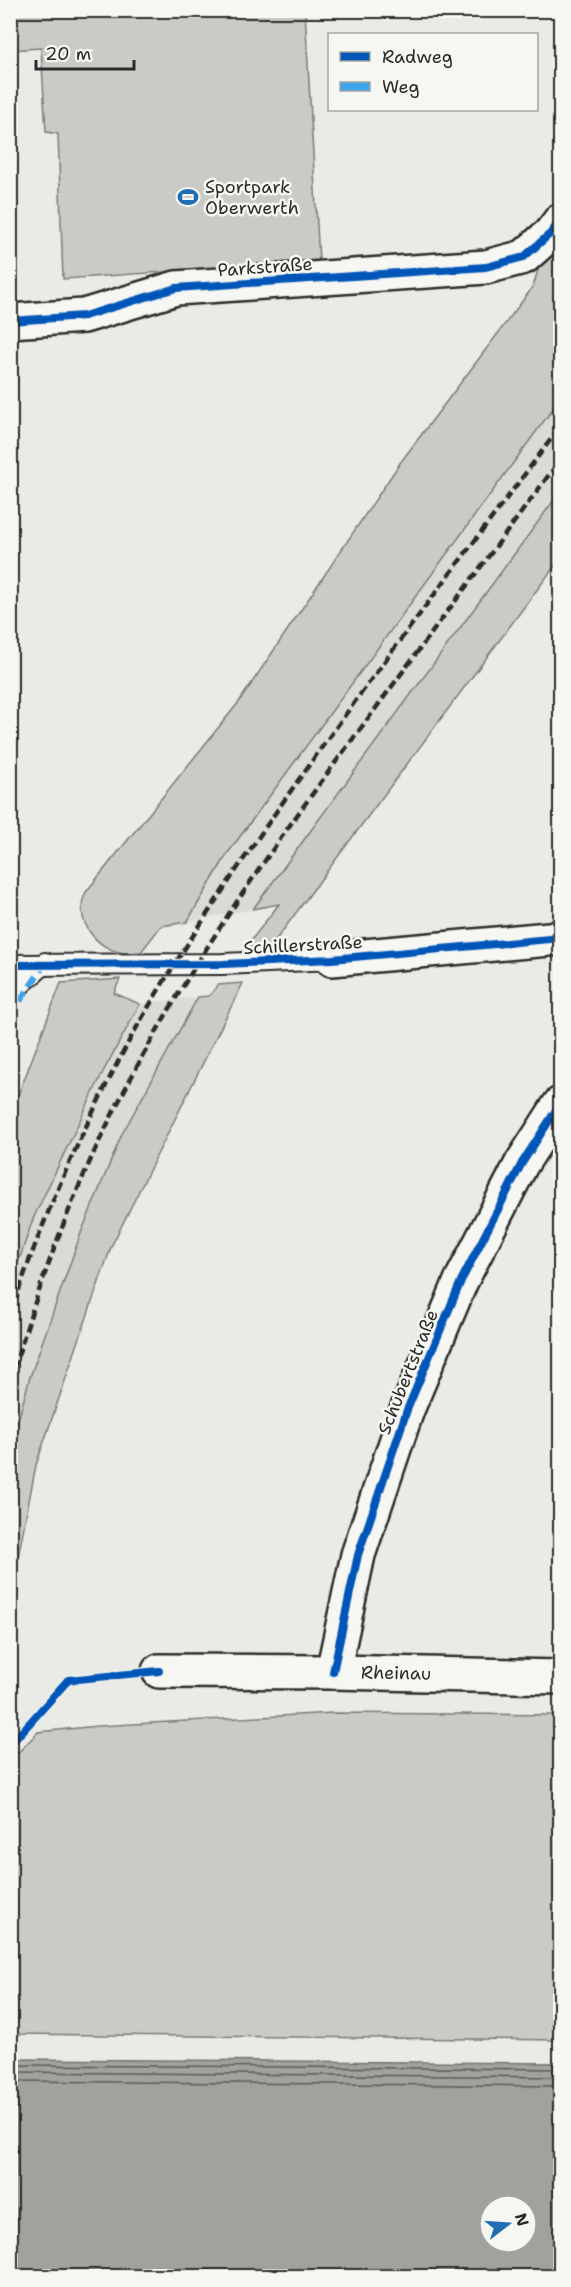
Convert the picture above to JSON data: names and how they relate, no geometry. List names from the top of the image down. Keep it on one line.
{"streets":{"street":["Parkstraße","Schillerstraße","Schubertstraße","Rheinau"]},"crossings":[["Schubertstraße","Rheinau"]],"places":{"sports":["Sportpark Oberwerth"]},"legend":["Radweg","Weg"],"scale_bar":"20 m","north":"right"}
